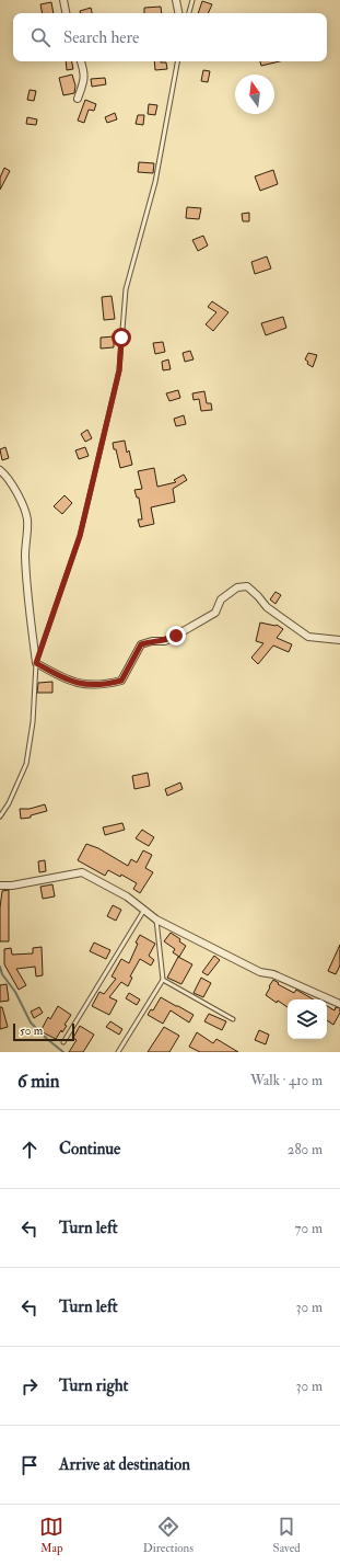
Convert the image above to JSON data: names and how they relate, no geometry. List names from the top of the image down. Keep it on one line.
{"scale_bar":"50 m","north":"top","page":{"search":"Search here","scale":"50 m","heading":["6 min","Walk · 410 m"],"list":[["Continue","280 m"],["Turn left","70 m"],["Turn left","30 m"],["Turn right","30 m"],"Arrive at destination"],"nav":["Map","Directions","Saved"]}}
